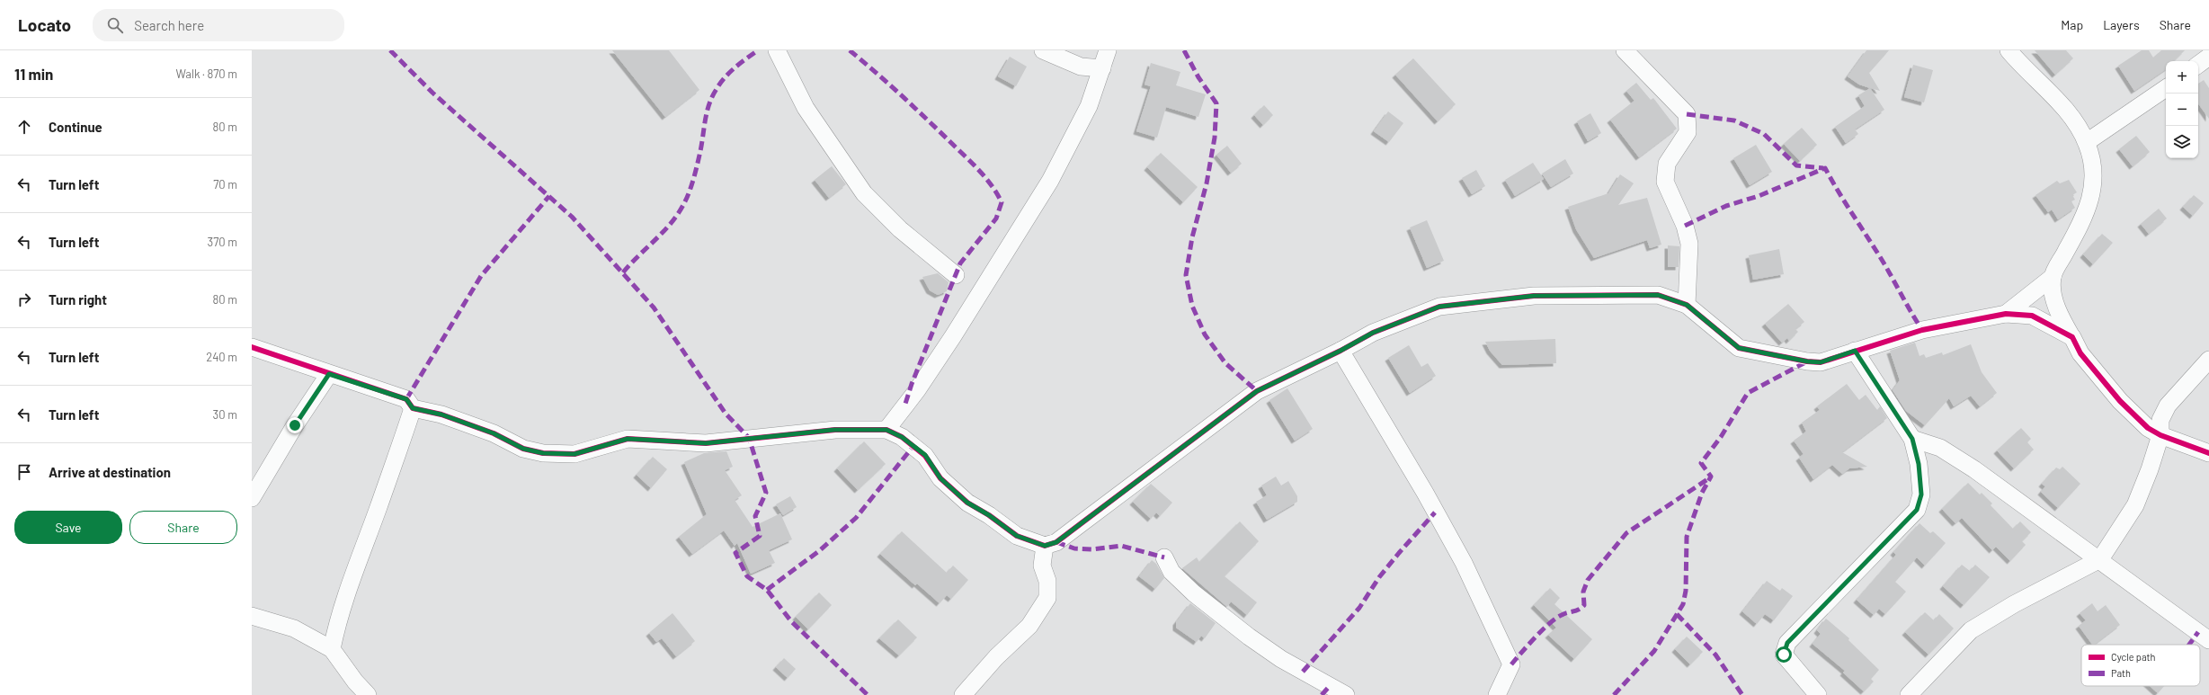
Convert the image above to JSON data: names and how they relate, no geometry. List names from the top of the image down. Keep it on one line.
{"legend":["Cycle path","Path"],"page":{"header":"Locato","search":"Search here","nav":["Map","Layers","Share"],"heading":["11 min","Walk · 870 m"],"map_buttons":["+","−"],"list":[["Continue","80 m"],["Turn left","70 m"],["Turn left","370 m"],["Turn right","80 m"],["Turn left","240 m"],["Turn left","30 m"],"Arrive at destination"],"buttons":["Save","Share"]}}
